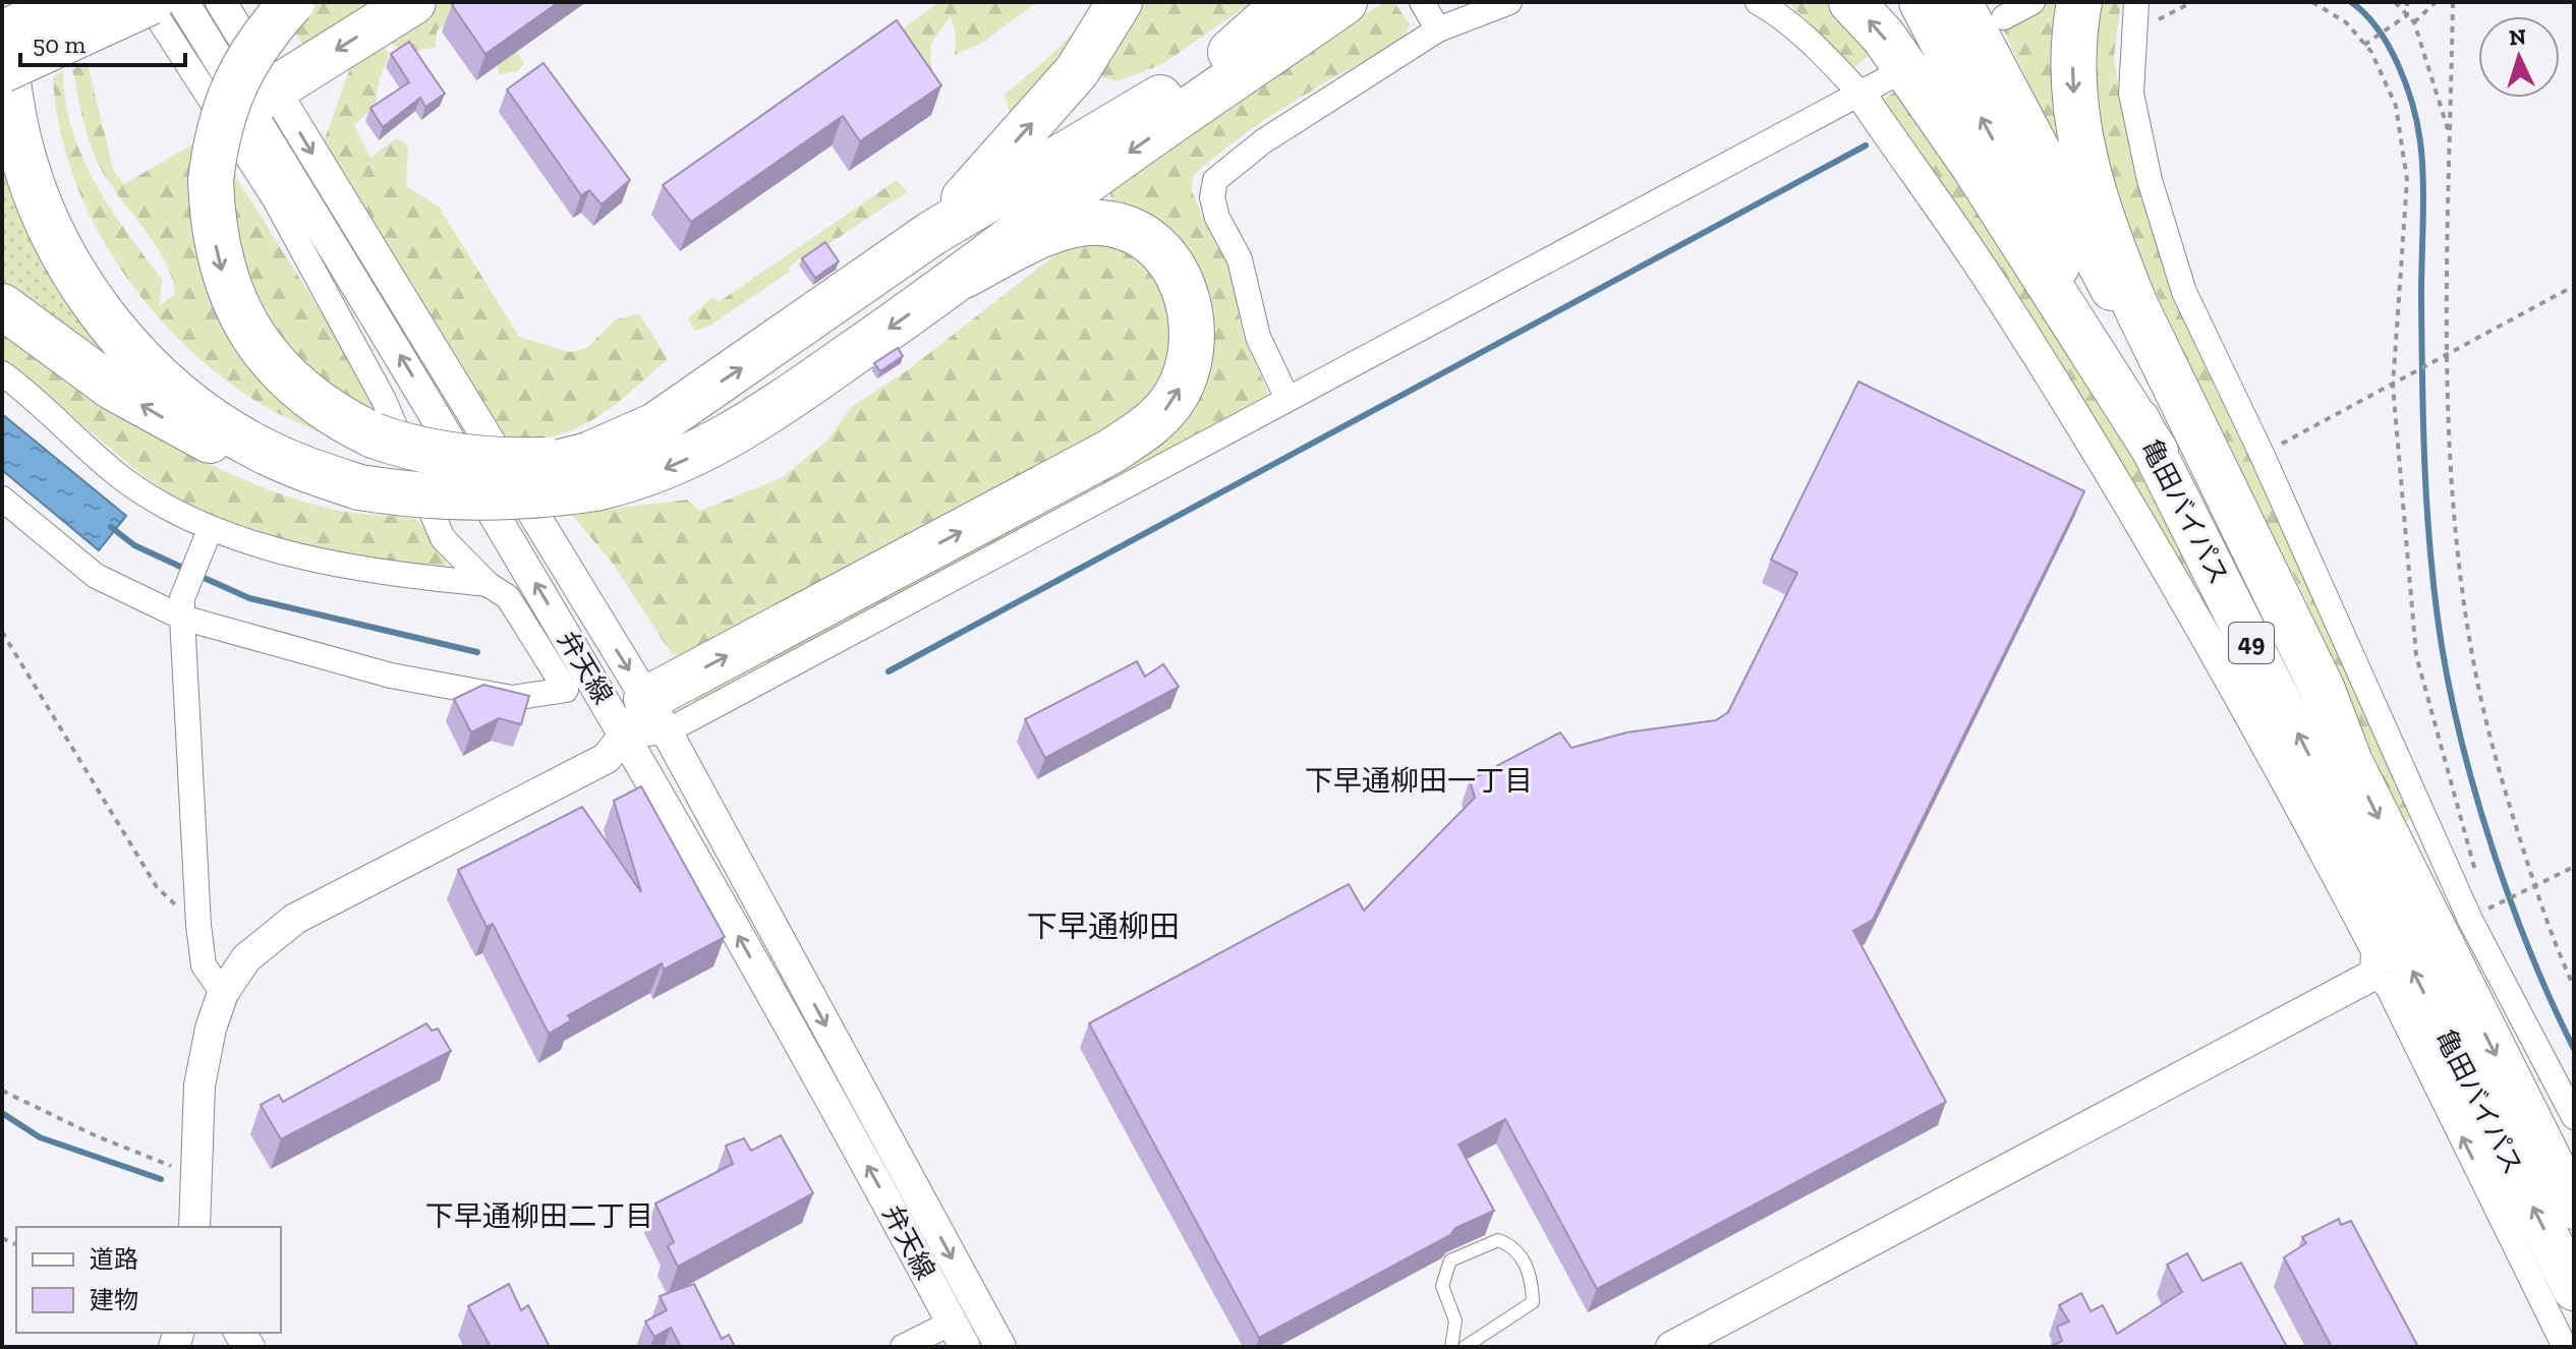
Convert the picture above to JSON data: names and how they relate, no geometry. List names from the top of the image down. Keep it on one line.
{"streets":{"highway":["亀田バイパス","49"],"street":["弁天線"]},"districts":["下早通柳田一丁目","下早通柳田","下早通柳田二丁目"],"legend":["道路","建物"],"scale_bar":"50 m","north":"top"}
